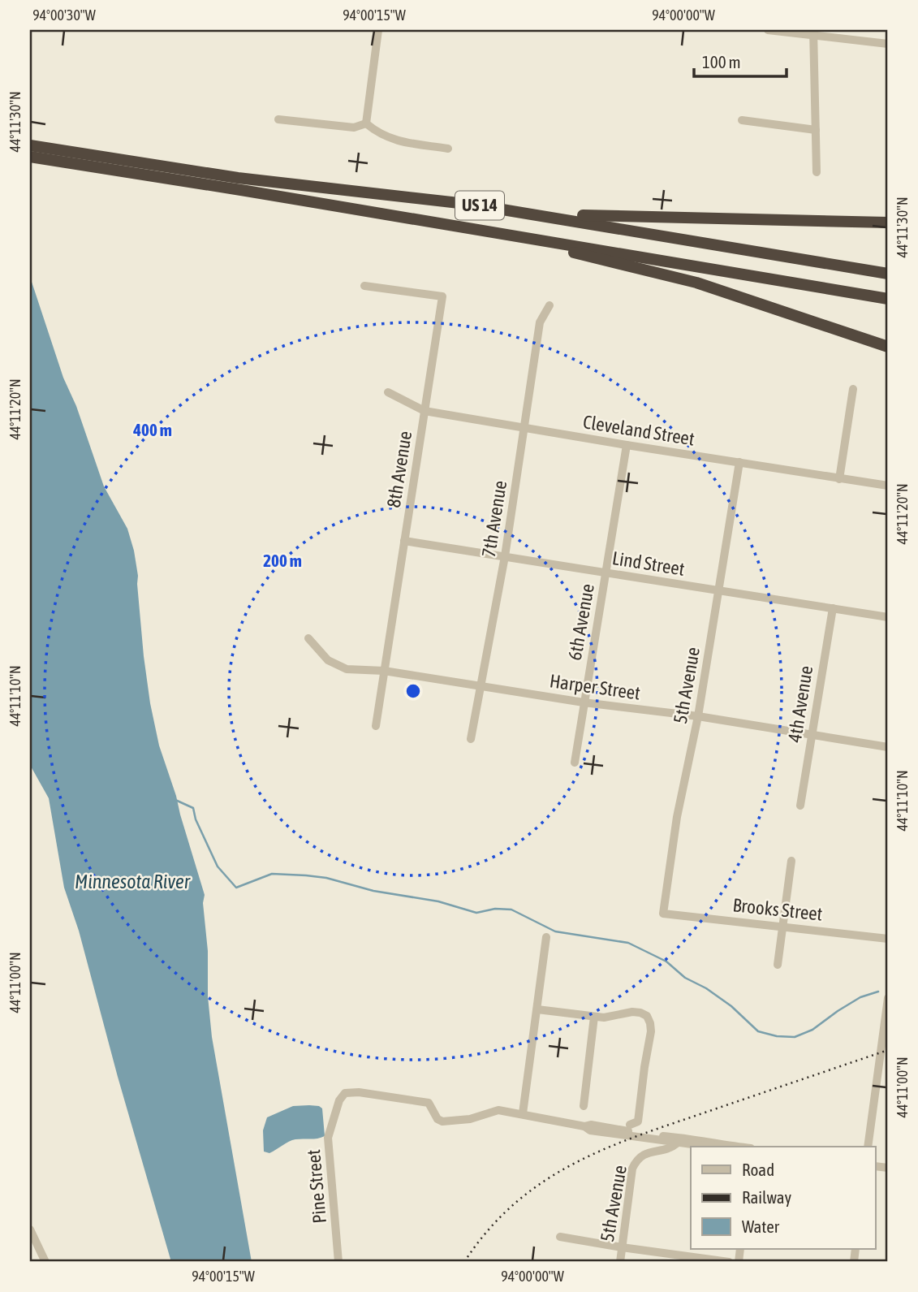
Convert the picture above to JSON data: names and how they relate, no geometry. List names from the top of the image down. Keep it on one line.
{"streets":{"highway":["US 14"],"street":["Cleveland Street","8th Avenue","7th Avenue","Lind Street","6th Avenue","5th Avenue","Harper Street","4th Avenue","Brooks Street","Pine Street"]},"crossings":[["Cleveland Street","8th Avenue"],["Cleveland Street","7th Avenue"],["Cleveland Street","6th Avenue"],["Cleveland Street","5th Avenue"],["8th Avenue","Lind Street"],["8th Avenue","Harper Street"],["7th Avenue","Lind Street"],["7th Avenue","Harper Street"],["Lind Street","6th Avenue"],["Lind Street","5th Avenue"],["Lind Street","4th Avenue"],["6th Avenue","Harper Street"],["5th Avenue","Harper Street"],["5th Avenue","Brooks Street"],["5th Avenue","Pine Street"],["Harper Street","4th Avenue"]],"water":["Minnesota River"],"legend":["Road","Railway","Water"],"scale_bar":"100 m","coordinates":["94°00'30\"W","94°00'15\"W","94°00'00\"W","44°11'30\"N","44°11'20\"N","44°11'10\"N","44°11'00\"N"],"rings":["400 m","200 m"]}
